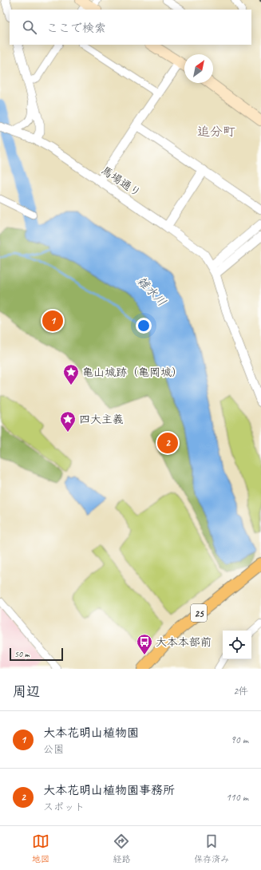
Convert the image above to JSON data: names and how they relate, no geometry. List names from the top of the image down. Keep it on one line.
{"streets":{"main road":["25"],"street":["馬場通り"]},"districts":["追分町"],"water":["雑水川"],"places":{"place":["亀山城跡（亀岡城）","四大主義"],"bus stop":["大本本部前"]},"scale_bar":"50 m","north":"top right","page":{"search":"ここで検索","pins":["1","2"],"scale":"50 m","heading":["周辺","2件"],"list":[{"mark":"1","name":"大本花明山植物園","note":"公園","value":"90 m"},{"mark":"2","name":"大本花明山植物園事務所","note":"スポット","value":"110 m"}],"nav":["地図","経路","保存済み"]}}
